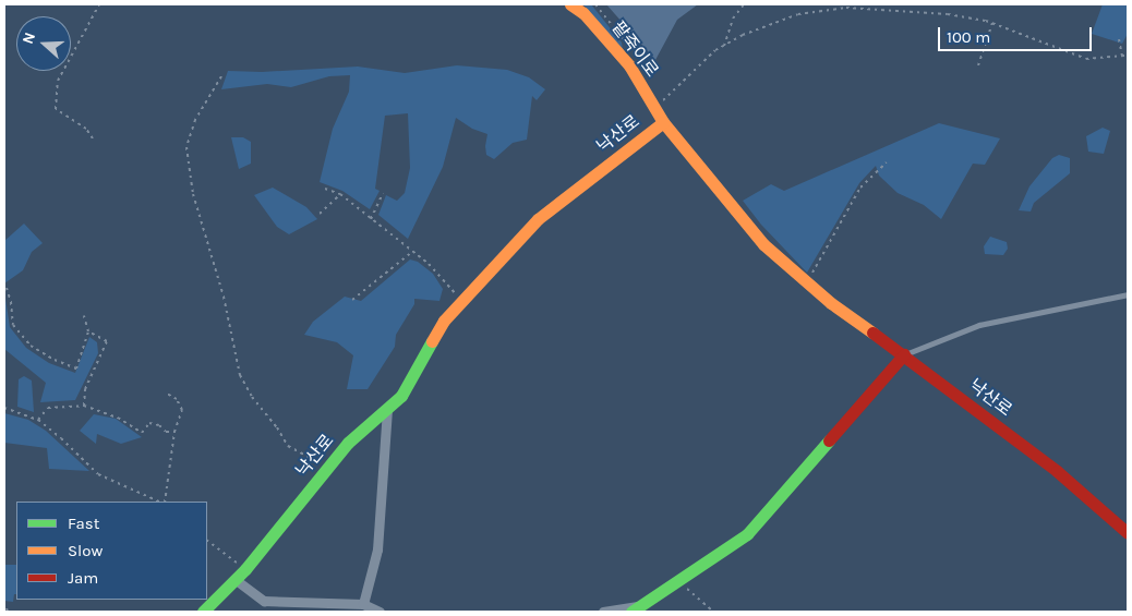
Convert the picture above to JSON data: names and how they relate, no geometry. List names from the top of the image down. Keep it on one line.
{"streets":{"street":["팥죽이로","낙산로"]},"crossings":[["팥죽이로","낙산로"]],"legend":["Fast","Slow","Jam"],"scale_bar":"100 m","north":"left"}
